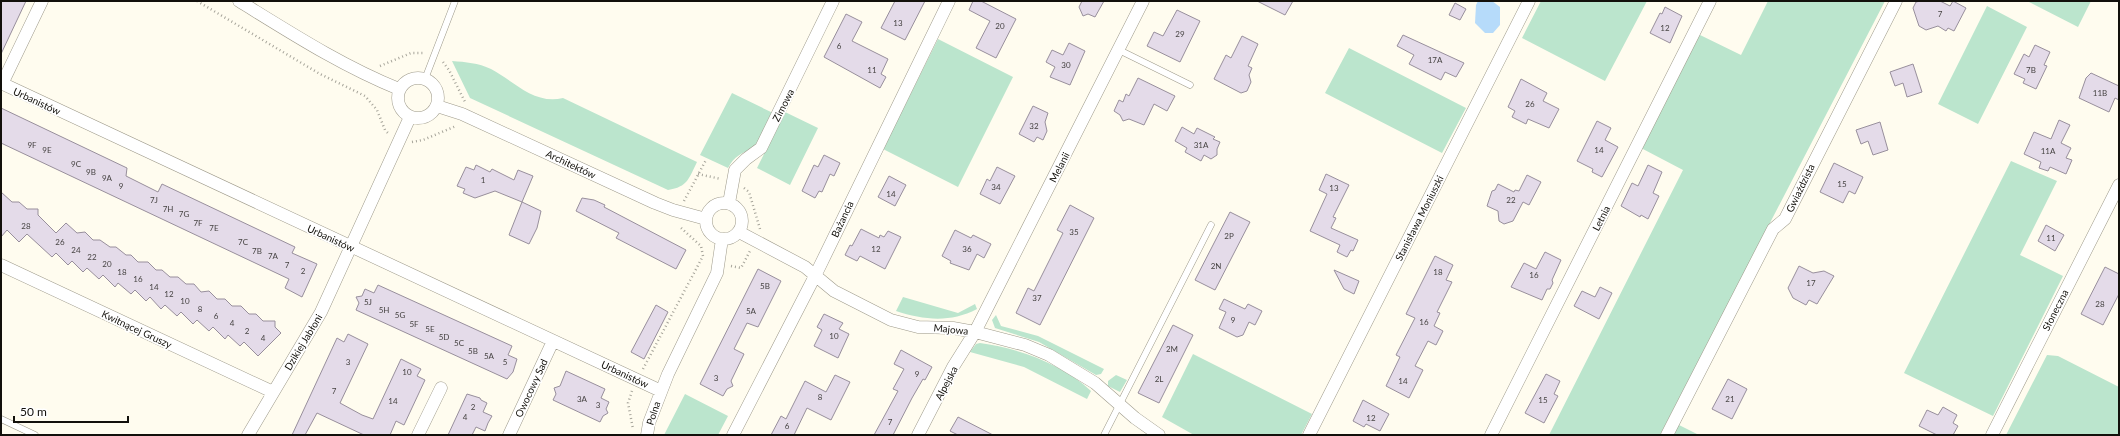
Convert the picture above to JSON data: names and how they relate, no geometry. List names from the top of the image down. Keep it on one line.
{"streets":{"street":["Urbanistów","Zimowa","Architektów","Melanii","Gwiaździsta","Stanisława Moniuszki","Letnia","Bażancia","Słoneczna","Kwitnącej Gruszy","Majowa","Dzikiej Jabłoni","Alpejska","Owocowy Sad","Polna"]},"crossings":[["Urbanistów","Dzikiej Jabłoni"],["Urbanistów","Owocowy Sad"],["Urbanistów","Polna"],["Zimowa","Architektów"],["Zimowa","Majowa"],["Architektów","Majowa"],["Architektów","Dzikiej Jabłoni"],["Melanii","Majowa"],["Melanii","Alpejska"],["Bażancia","Majowa"],["Kwitnącej Gruszy","Dzikiej Jabłoni"],["Majowa","Alpejska"]],"house_numbers":["7","13","20","12","29","6","17A","30","11","7B","11B","26","32","9F","31A","9E","14","11A","9C","9B","9A","1","15","9","34","13","14","7J","22","7H","7G","7F","28","7E","35","2P","11","26","7C","12","36","24","7B","7A","22","20","7","2N","2","18","18","16","16","17","5B","14","12","37","10","5J","28","8","5H","5A","5G","6","9","16","4","5F","5E","2","10","5D","4","5C","2M","5B","5A","3","5","10","9","3","2L","14","7","8","3A","21","15","14","3","2","4","12","7","6"],"scale_bar":"50 m"}
